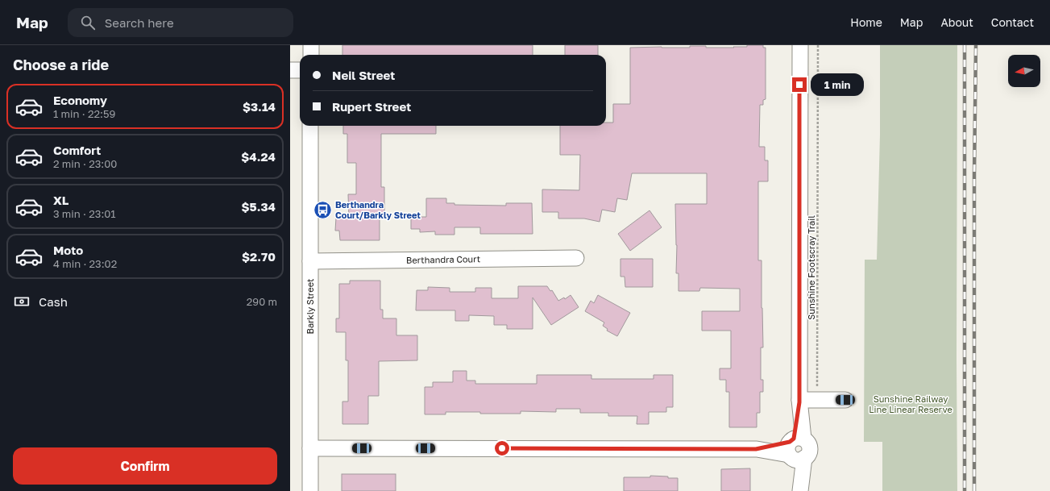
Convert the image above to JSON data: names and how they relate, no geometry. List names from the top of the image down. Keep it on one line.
{"streets":{"street":["Berthandra Court","Barkly Street"],"path":["Sunshine Footscray Trail"]},"crossings":[["Berthandra Court","Barkly Street"]],"parks":["Sunshine Railway Line Linear Reserve"],"places":{"bus stop":["Berthandra Court/Barkly Street"]},"north":"left","page":{"header":"Map","search":"Search here","nav":["Home","Map","About","Contact"],"heading":"Choose a ride","banner":["Neil Street","Rupert Street"],"bubble":"1 min","list":[{"name":"Economy","note":"1 min · 22:59","value":"$3.14"},{"name":"Comfort","note":"2 min · 23:00","value":"$4.24"},{"name":"XL","note":"3 min · 23:01","value":"$5.34"},{"name":"Moto","note":"4 min · 23:02","value":"$2.70"}],"pay":["Cash","290 m"],"buttons":"Confirm"}}
